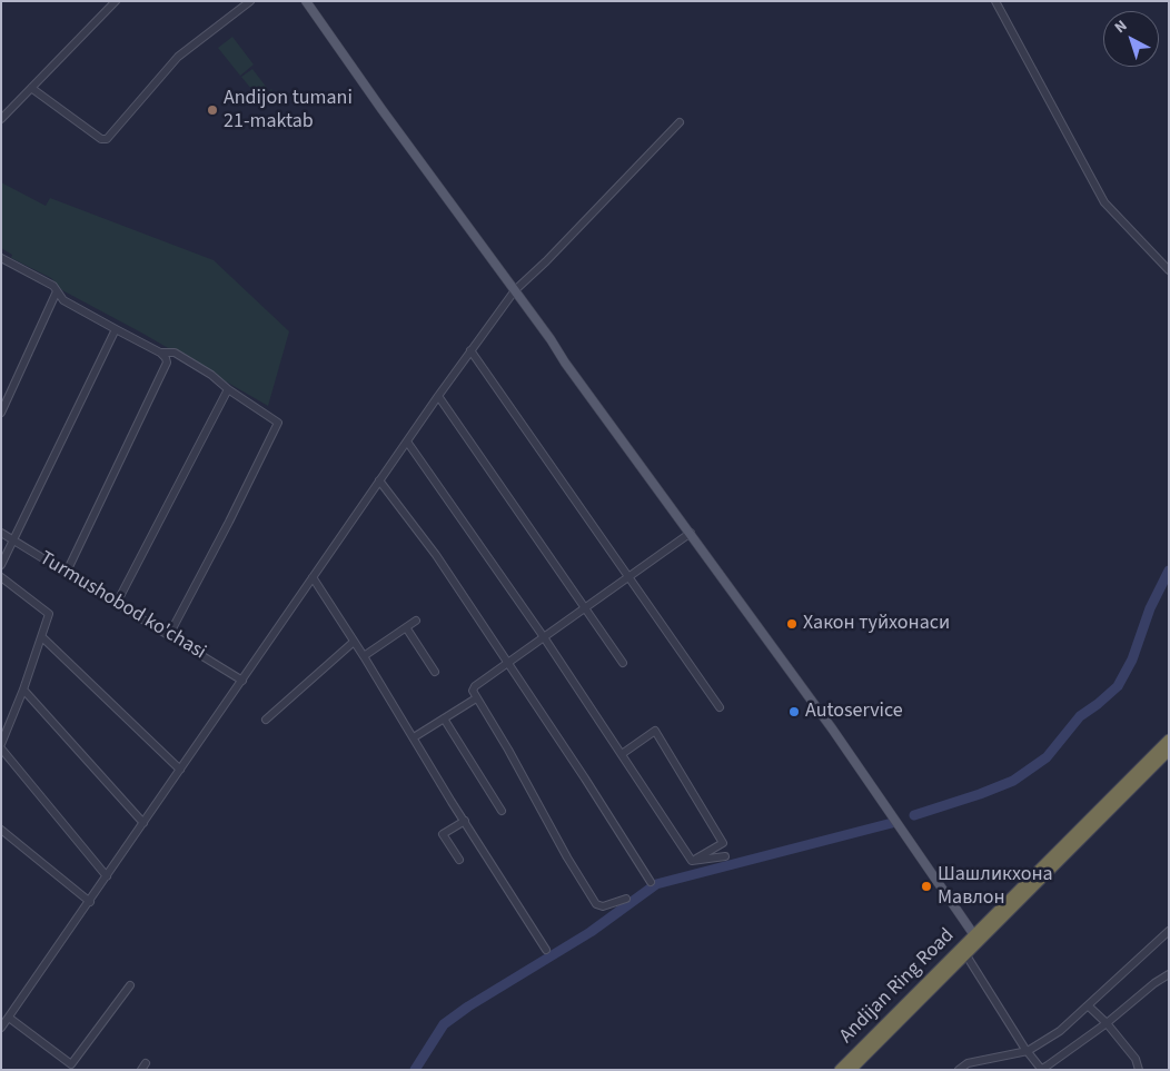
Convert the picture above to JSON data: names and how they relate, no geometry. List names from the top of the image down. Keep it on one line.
{"streets":{"highway":["Andijan Ring Road"],"street":["Turmushobod ko'chasi"]},"places":["Andijon tumani 21-maktab","Хакон туйхонаси","Autoservice","Шашликхона Мавлон"],"north":"top left"}
